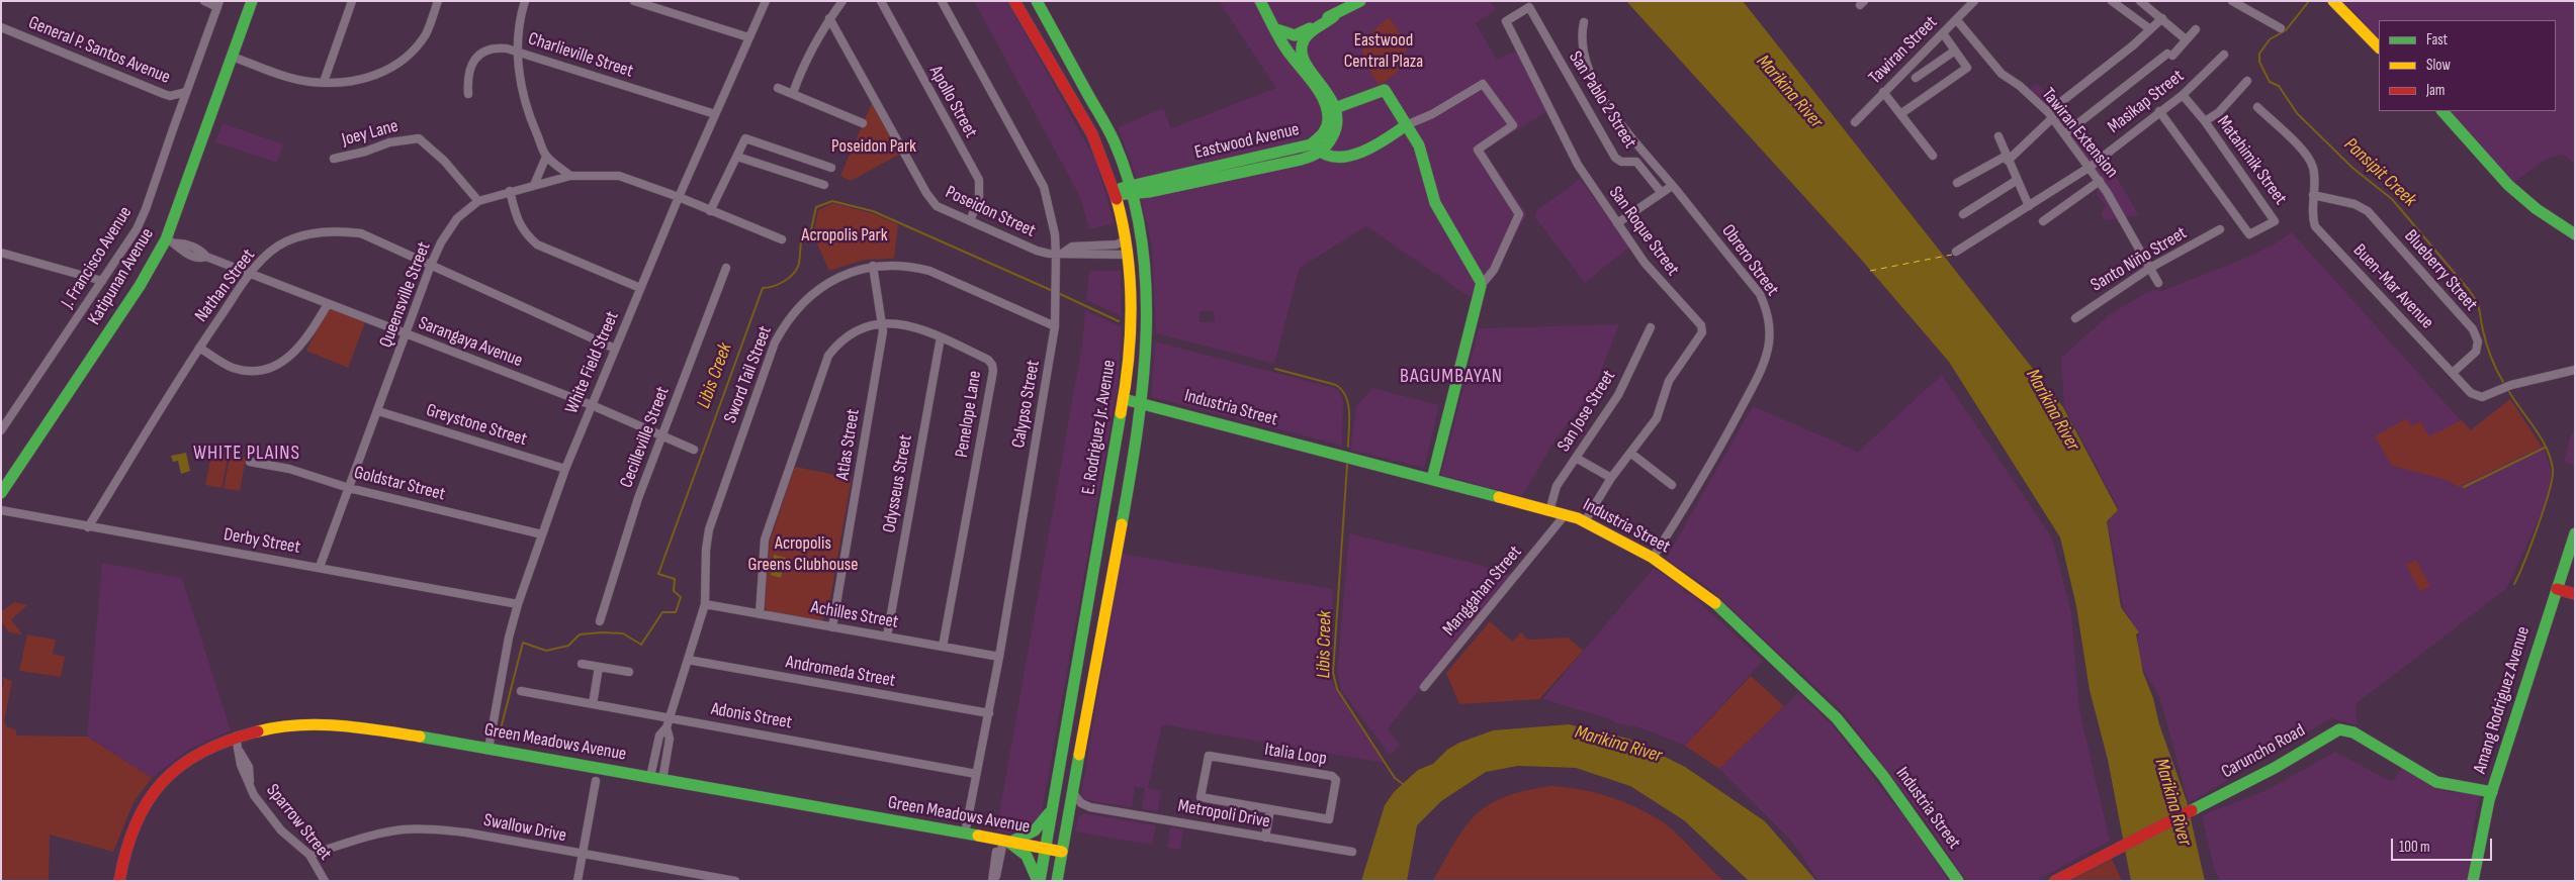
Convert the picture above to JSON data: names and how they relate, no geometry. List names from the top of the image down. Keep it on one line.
{"streets":{"street":["General P. Santos Avenue","Tawiran Street","Charlieville Street","San Pablo 2 Street","Apollo Street","Masikap Street","Joey Lane","Tawiran Extension","Eastwood Avenue","Matahimik Street","Poseidon Street","San Roque Street","J. Francisco Avenue","Santo Niño Street","Obrero Street","Blueberry Street","Katipunan Avenue","Nathan Street","Buen-Mar Avenue","Queensville Street","Sarangaya Avenue","White Field Street","Sword Tail Street","Calypso Street","Industria Street","San Jose Street","Penelope Lane","Greystone Street","E. Rodriguez Jr. Avenue","Cecilleville Street","Atlas Street","Goldstar Street","Odysseus Street","Derby Street","Manggahan Street","Achilles Street","Andromeda Street","Amang Rodriguez Avenue","Adonis Street","Green Meadows Avenue","Caruncho Road","Italia Loop","Metropoli Drive","Sparrow Street","Swallow Drive"]},"crossings":[["General P. Santos Avenue","J. Francisco Avenue"],["Tawiran Street","Tawiran Extension"],["Charlieville Street","White Field Street"],["San Pablo 2 Street","San Roque Street"],["Apollo Street","Poseidon Street"],["Masikap Street","Tawiran Extension"],["Masikap Street","Matahimik Street"],["Joey Lane","Queensville Street"],["Tawiran Extension","Santo Niño Street"],["Eastwood Avenue","E. Rodriguez Jr. Avenue"],["Poseidon Street","Calypso Street"],["Poseidon Street","E. Rodriguez Jr. Avenue"],["San Roque Street","Industria Street"],["Obrero Street","Industria Street"],["Blueberry Street","Buen-Mar Avenue"],["Katipunan Avenue","Sarangaya Avenue"],["Nathan Street","Queensville Street"],["Nathan Street","Sarangaya Avenue"],["Nathan Street","White Field Street"],["Nathan Street","Derby Street"],["Queensville Street","Sarangaya Avenue"],["Queensville Street","White Field Street"],["Queensville Street","Greystone Street"],["Queensville Street","Goldstar Street"],["Queensville Street","Derby Street"],["Sarangaya Avenue","White Field Street"],["Sarangaya Avenue","Cecilleville Street"],["White Field Street","Greystone Street"],["White Field Street","Goldstar Street"],["White Field Street","Derby Street"],["White Field Street","Green Meadows Avenue"],["Sword Tail Street","Calypso Street"],["Sword Tail Street","Atlas Street"],["Sword Tail Street","Achilles Street"],["Sword Tail Street","Andromeda Street"],["Sword Tail Street","Adonis Street"],["Sword Tail Street","Green Meadows Avenue"],["Calypso Street","Achilles Street"],["Calypso Street","Andromeda Street"],["Calypso Street","Adonis Street"],["Calypso Street","Green Meadows Avenue"],["Industria Street","San Jose Street"],["Industria Street","E. Rodriguez Jr. Avenue"],["Industria Street","Manggahan Street"],["Penelope Lane","Atlas Street"],["Penelope Lane","Odysseus Street"],["Penelope Lane","Achilles Street"],["E. Rodriguez Jr. Avenue","Green Meadows Avenue"],["E. Rodriguez Jr. Avenue","Metropoli Drive"],["Atlas Street","Achilles Street"],["Odysseus Street","Achilles Street"],["Amang Rodriguez Avenue","Caruncho Road"],["Green Meadows Avenue","Sparrow Street"],["Sparrow Street","Swallow Drive"]],"districts":["BAGUMBAYAN","WHITE PLAINS"],"water":["Marikina River","Pansipit Creek","Libis Creek"],"parks":["Eastwood Central Plaza","Poseidon Park","Acropolis Park","Acropolis Greens Clubhouse"],"legend":["Fast","Slow","Jam"],"scale_bar":"100 m"}
